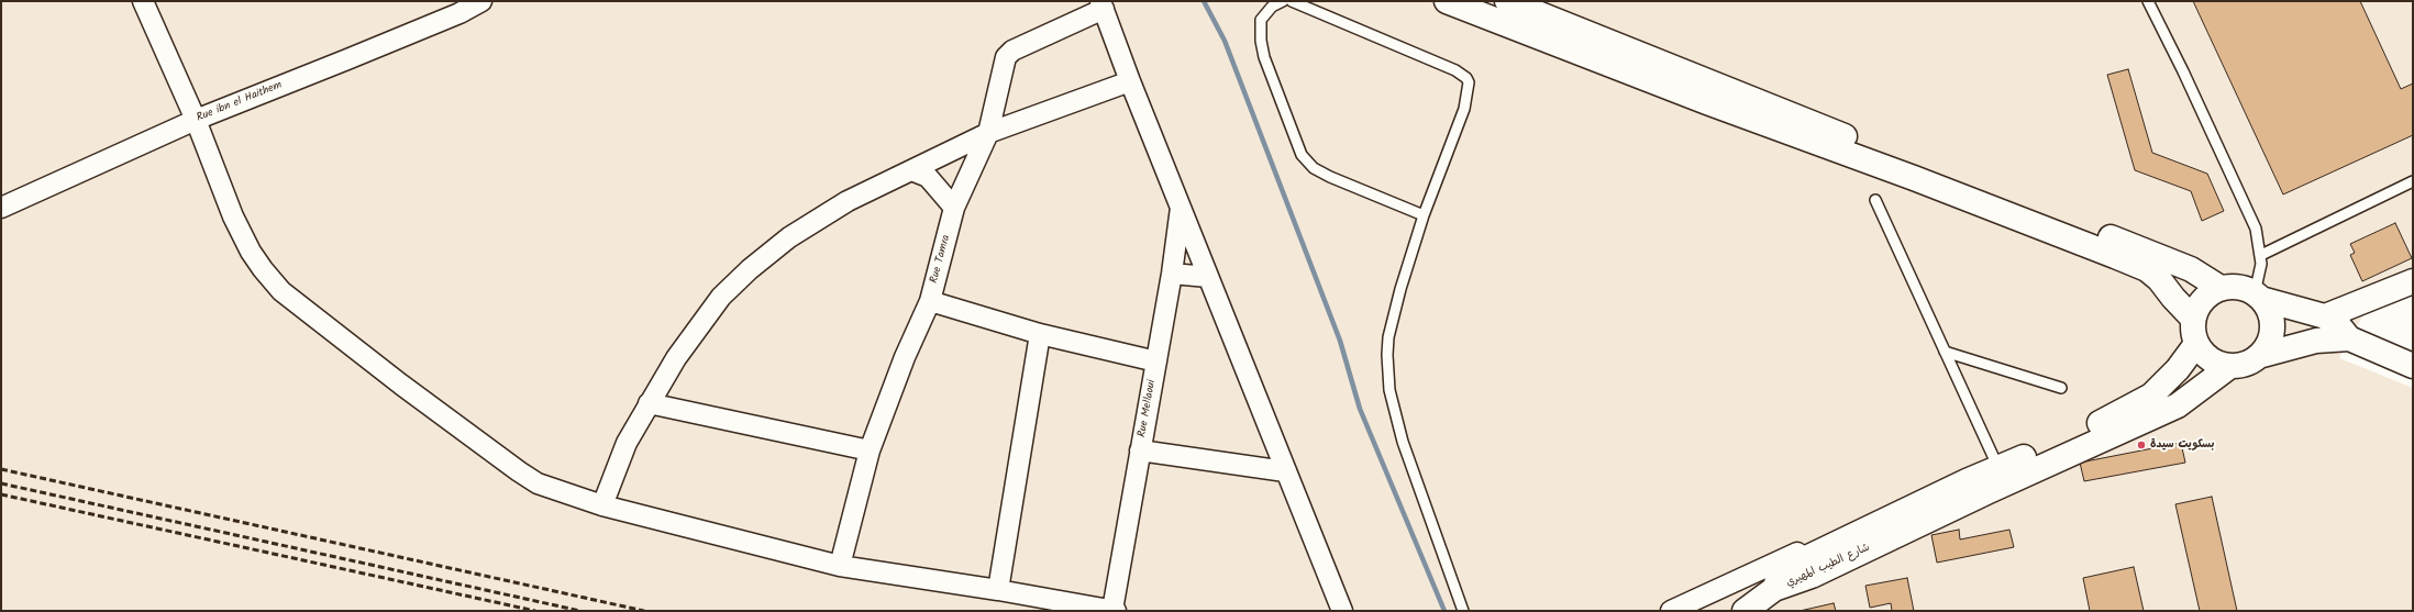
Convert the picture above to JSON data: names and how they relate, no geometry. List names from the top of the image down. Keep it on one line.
{"streets":{"street":["Rue ibn el Haithem","Rue Tamra","Rue Mellaoui","شارع الطيب المهيري"]},"places":["بسكويت سيدة"]}
